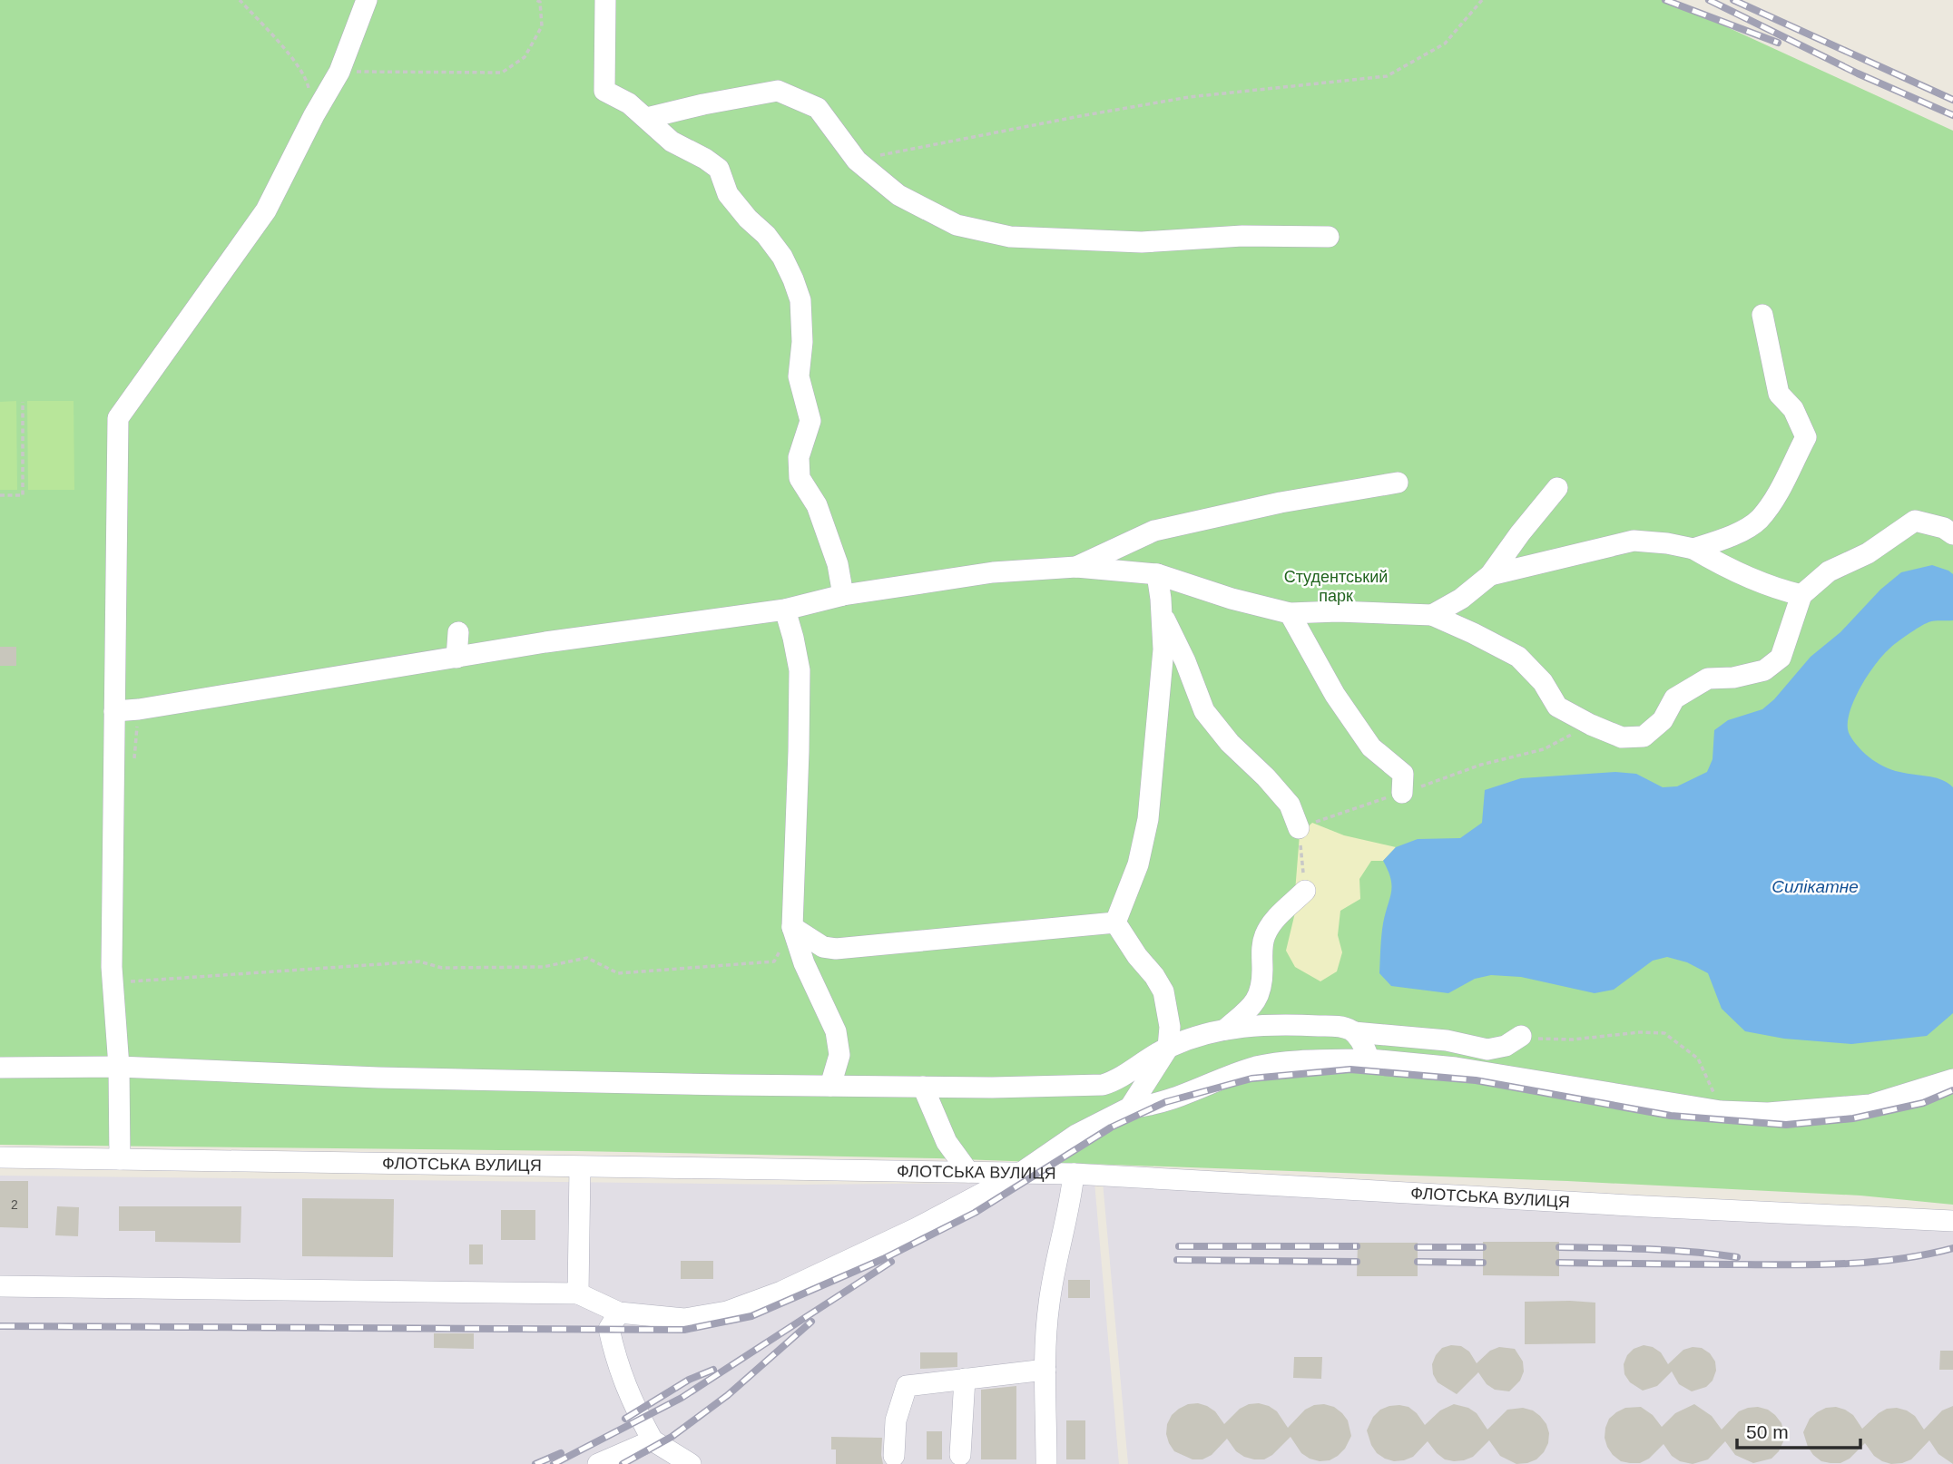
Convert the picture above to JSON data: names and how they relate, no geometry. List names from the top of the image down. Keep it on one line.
{"streets":{"street":["ФЛОТСЬКА ВУЛИЦЯ"]},"water":["Силікатне"],"parks":["Студентський парк"],"house_numbers":["2"],"scale_bar":"50 m"}
